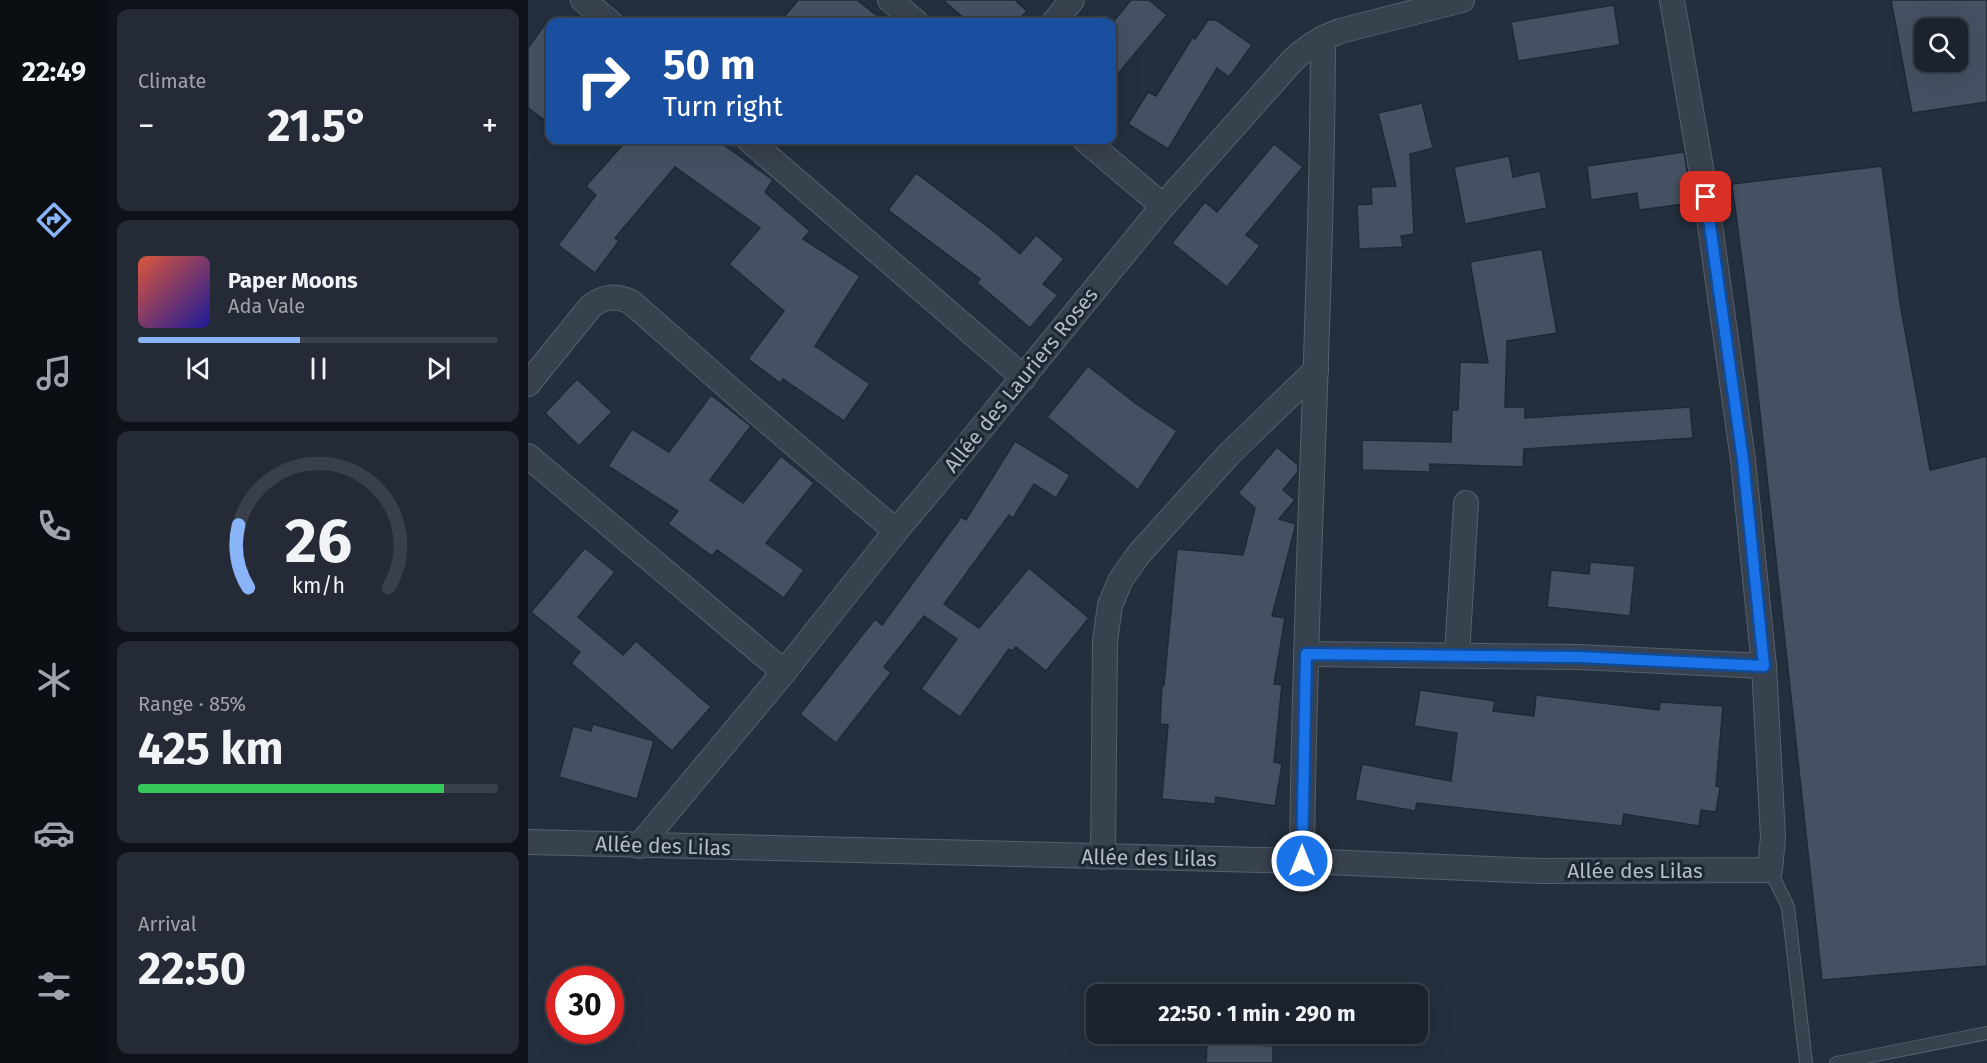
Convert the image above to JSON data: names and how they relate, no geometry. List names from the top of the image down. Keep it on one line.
{"streets":{"street":["Allée des Lauriers Roses","Allée des Lilas"]},"crossings":[["Allée des Lauriers Roses","Allée des Lilas"]],"page":{"tabs":"22:49","tile":["Climate",["Range · 85%","425 km"],["Arrival","22:50"]],"turn":["50 m","Turn right"],"heat":["−","21.5°","+"],"song":["Paper Moons","Ada Vale"],"limit":"30","trip":"22:50 · 1 min · 290 m","gauge":["26","km/h"]}}
